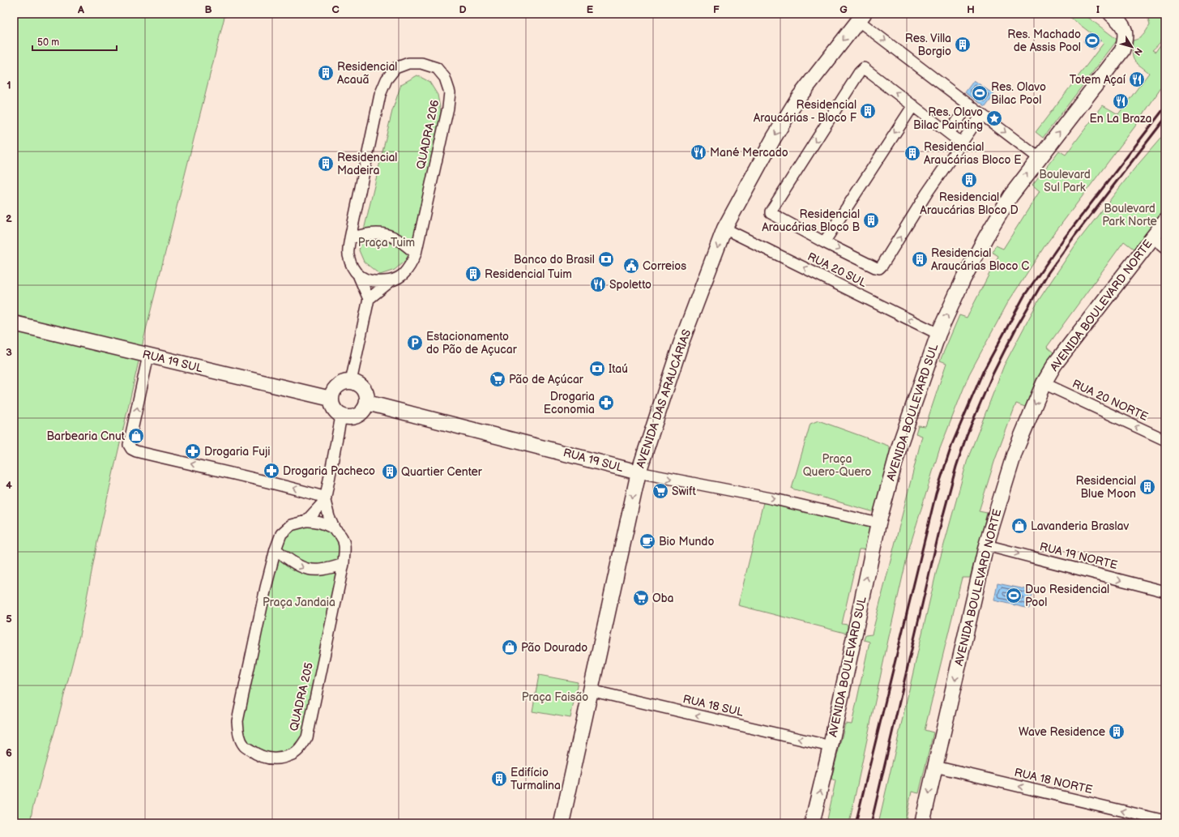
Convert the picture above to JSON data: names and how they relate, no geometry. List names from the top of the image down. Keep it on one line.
{"streets":{"street":["QUADRA 206","RUA 20 SUL","AVENIDA BOULEVARD NORTE","RUA 19 SUL","AVENIDA DAS ARAUCÁRIAS","RUA 20 NORTE","AVENIDA BOULEVARD SUL","RUA 19 NORTE","QUADRA 205","RUA 18 SUL","RUA 18 NORTE"]},"crossings":[["RUA 20 SUL","AVENIDA DAS ARAUCÁRIAS"],["RUA 20 SUL","AVENIDA BOULEVARD SUL"],["AVENIDA BOULEVARD NORTE","RUA 20 NORTE"],["AVENIDA BOULEVARD NORTE","RUA 19 NORTE"],["AVENIDA BOULEVARD NORTE","RUA 18 NORTE"],["RUA 19 SUL","AVENIDA DAS ARAUCÁRIAS"],["RUA 19 SUL","AVENIDA BOULEVARD SUL"],["RUA 19 SUL","QUADRA 205"],["AVENIDA DAS ARAUCÁRIAS","RUA 18 SUL"],["AVENIDA BOULEVARD SUL","RUA 18 SUL"]],"one_way":["RUA 20 SUL","AVENIDA BOULEVARD NORTE","AVENIDA DAS ARAUCÁRIAS","RUA 20 NORTE","AVENIDA BOULEVARD SUL","RUA 19 NORTE","RUA 18 SUL","RUA 18 NORTE"],"parks":["Boulevard Sul Park","Boulevard Park Norte","Praça Tuim","Praça Quero-Quero","Praça Jandaia","Praça Faisão"],"places":{"sports":["Res. Machado de Assis Pool","Res. Olavo Bilac Pool","Duo Residencial Pool"],"building":["Res. Villa Borgio","Residencial Acauã","Residencial Araucárias - Bloco F","Residencial Araucárias Bloco E","Residencial Madeira","Residencial Araucárias Bloco D","Residencial Araucárias Bloco B","Residencial Araucárias Bloco C","Residencial Tuim","Quartier Center","Residencial Blue Moon","Wave Residence","Edifício Turmalina"],"restaurant":["Totem Açaí","En La Braza","Mané Mercado","Spoletto"],"place":["Res. Olavo Bilac Painting"],"bank":["Banco do Brasil","Itaú"],"public building":["Correios"],"parking":["Estacionamento do Pão de Açucar"],"supermarket":["Pão de Açúcar","Swift","Oba"],"pharmacy":["Drogaria Economia","Drogaria Fuji","Drogaria Pacheco"],"shop":["Barbearia Cnut","Lavanderia Braslav","Pão Dourado"],"cafe":["Bio Mundo"]},"scale_bar":"50 m","north":"bottom right","grid":{"columns":["A","B","C","D","E","F","G","H","I"],"rows":["1","2","3","4","5","6"]}}
